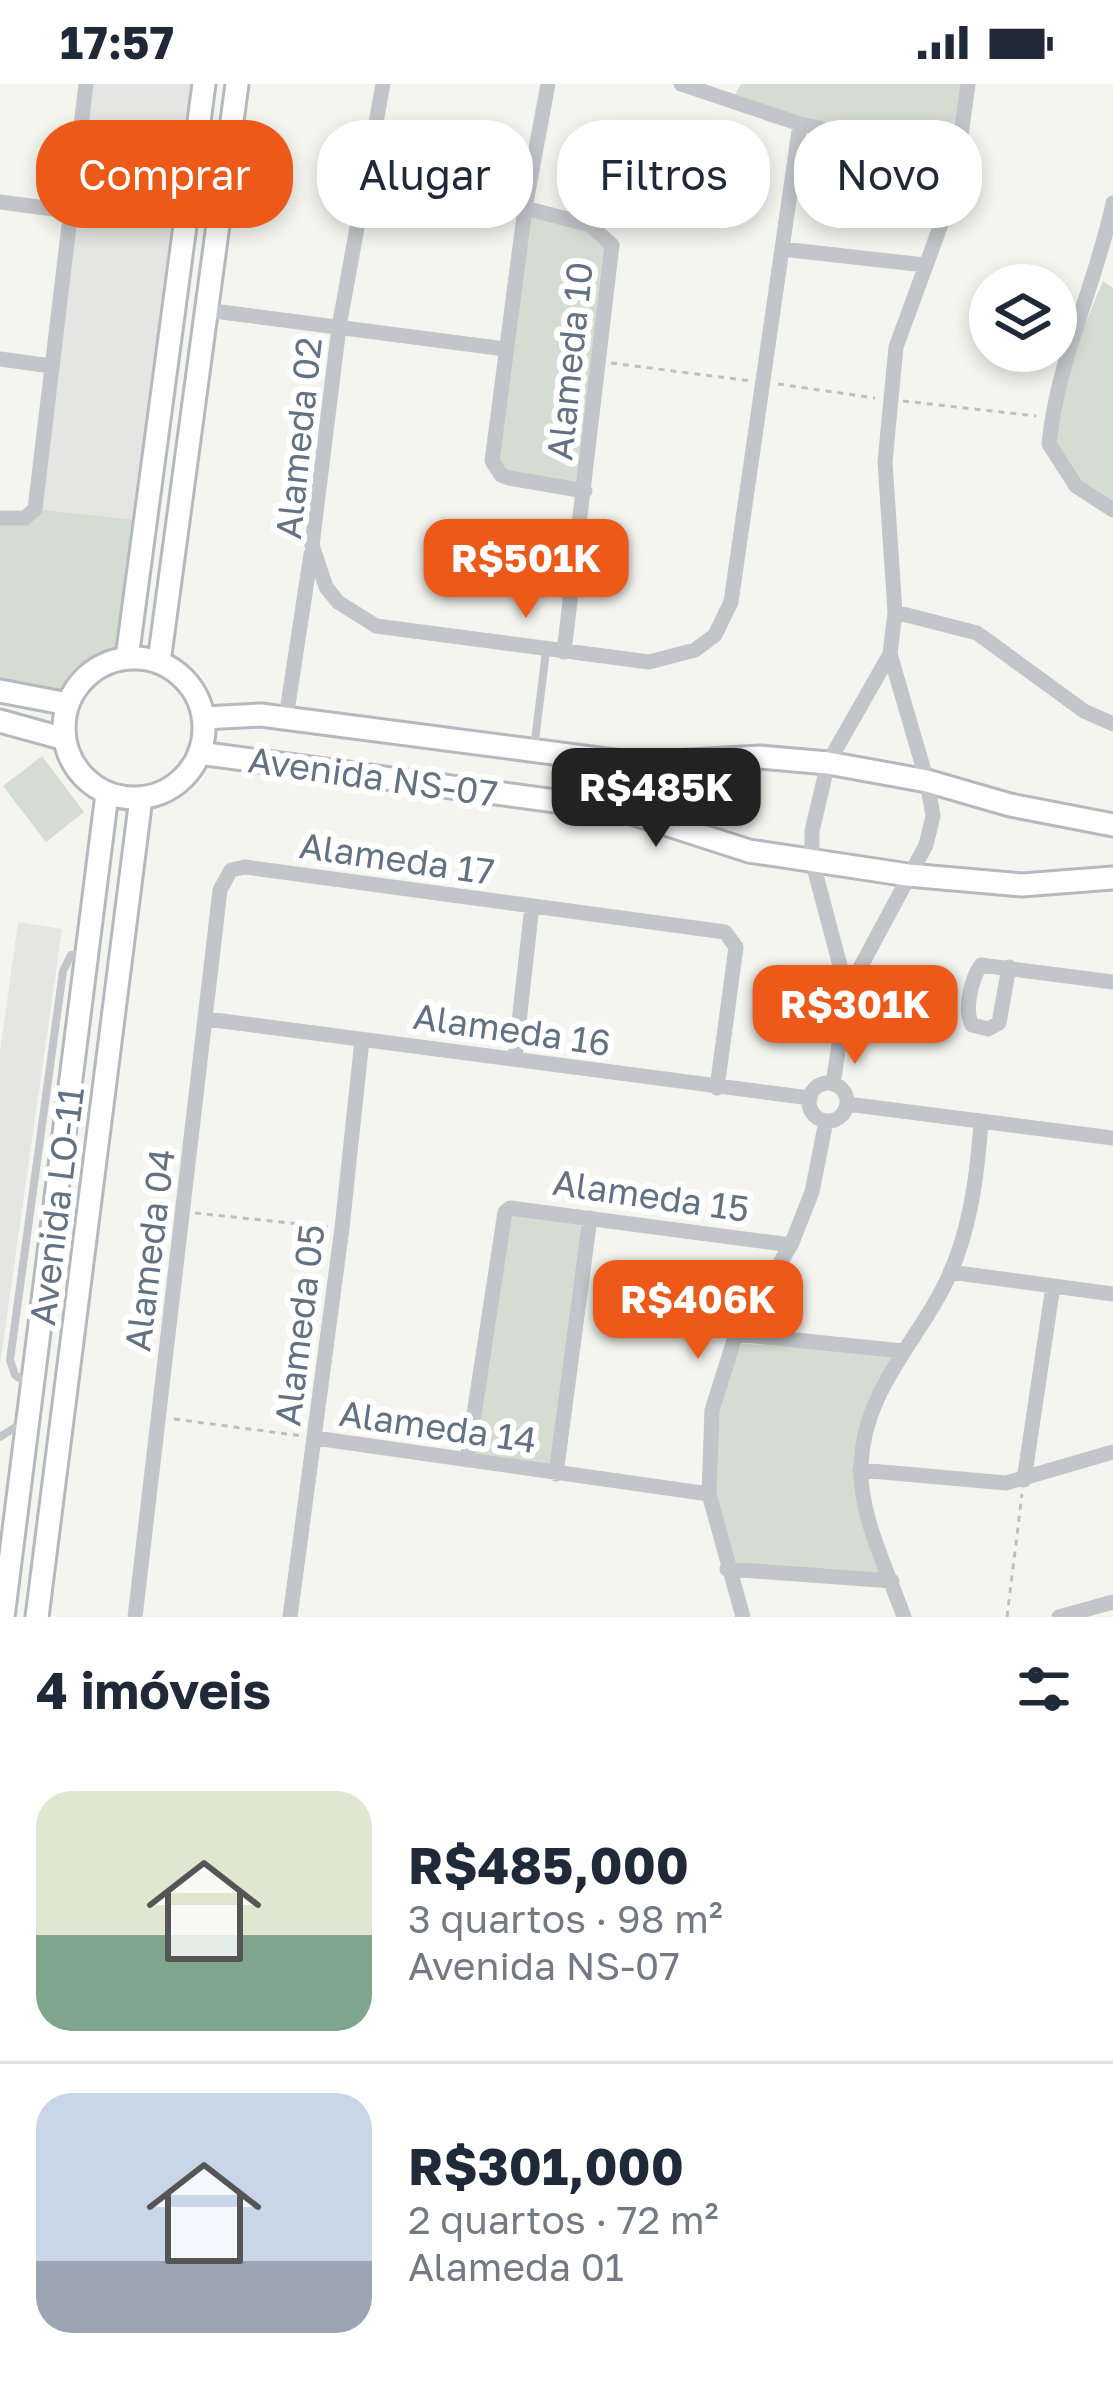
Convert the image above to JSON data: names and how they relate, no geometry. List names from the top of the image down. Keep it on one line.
{"streets":{"street":["Alameda 10","Alameda 02","Avenida NS-07","Alameda 17","Alameda 16","Alameda 15","Avenida LO-11","Alameda 04","Alameda 05","Alameda 14"]},"crossings":[["Alameda 10","Alameda 02"],["Avenida NS-07","Avenida LO-11"],["Alameda 17","Alameda 16"],["Alameda 17","Alameda 04"],["Alameda 16","Alameda 04"],["Alameda 16","Alameda 05"],["Alameda 15","Alameda 14"],["Alameda 04","Alameda 14"],["Alameda 05","Alameda 14"]],"page":{"status":"17:57","chip":["Comprar","Alugar","Filtros","Novo"],"price":["R$501K","R$485K","R$301K","R$406K"],"heading":"4 imóveis","list":[{"name":"R$485,000","note":"3 quartos · 98 m² · Avenida NS-07"},{"name":"R$301,000","note":"2 quartos · 72 m² · Alameda 01"}]}}
